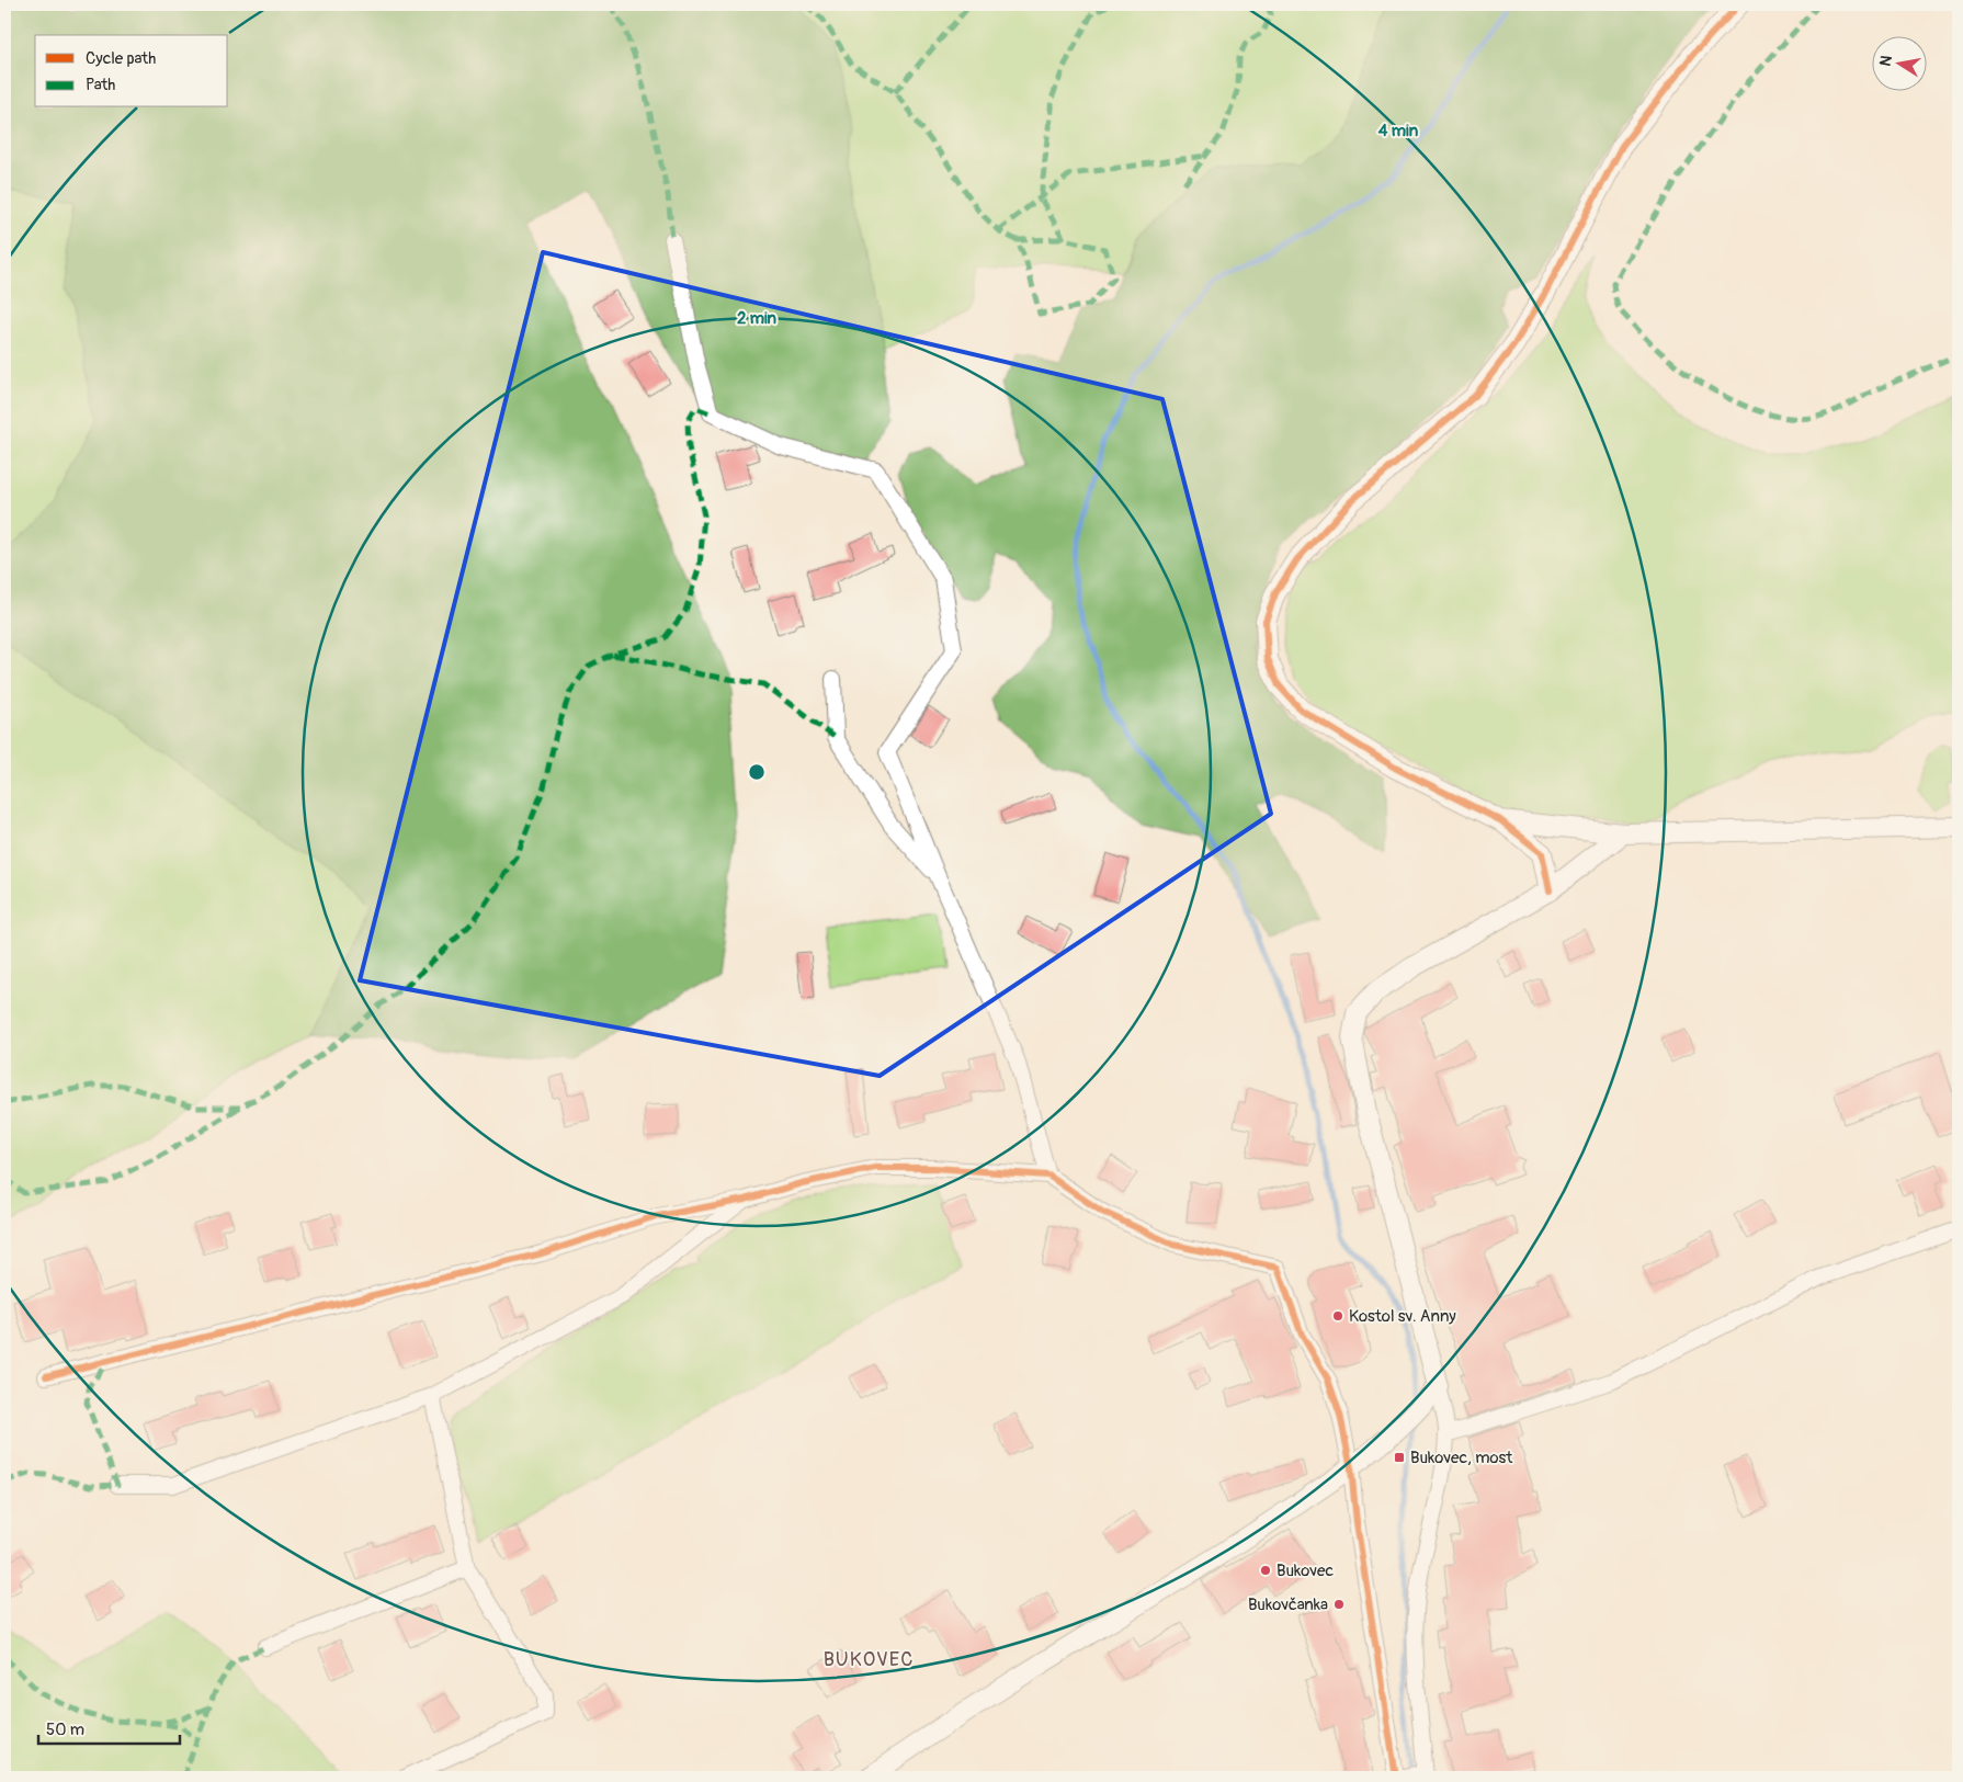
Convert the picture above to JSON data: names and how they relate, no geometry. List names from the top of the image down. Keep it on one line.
{"districts":["BUKOVEC"],"places":{"other":["Kostol sv. Anny","Bukovec","Bukovčanka"],"transit":["Bukovec, most"]},"legend":["Cycle path","Path"],"scale_bar":"50 m","north":"left","rings":["4 min","2 min"]}
